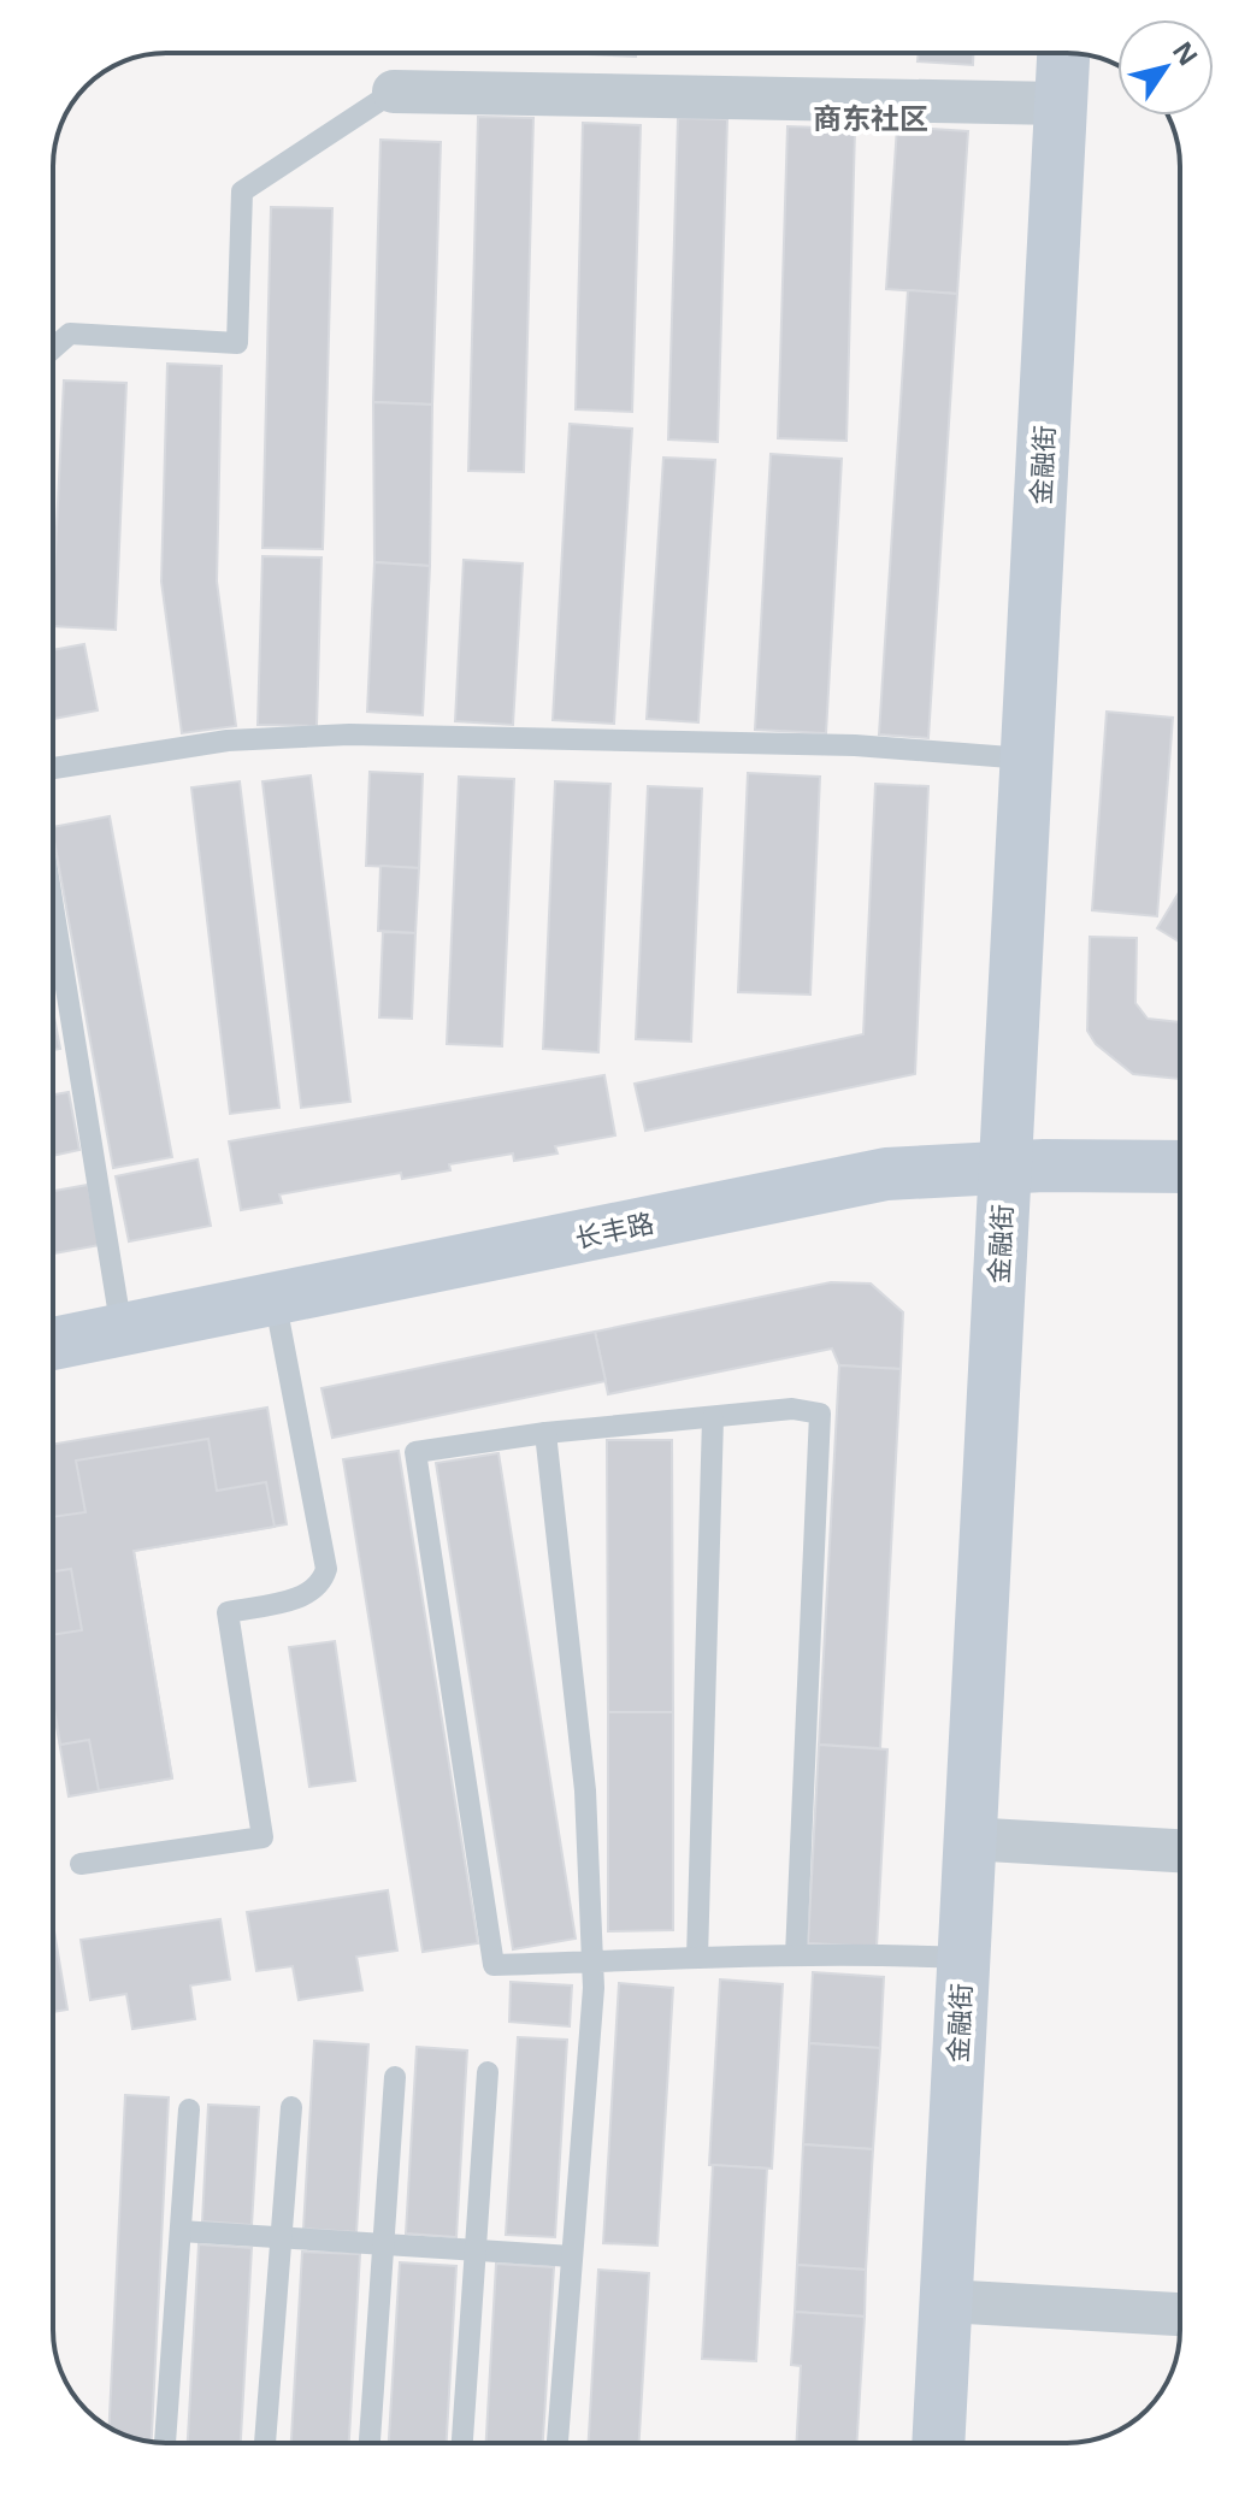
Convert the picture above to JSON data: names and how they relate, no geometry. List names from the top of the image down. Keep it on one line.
{"streets":{"street":["金融街","长丰路"]},"crossings":[["金融街","长丰路"]],"districts":["商东社区"],"north":"top right"}
